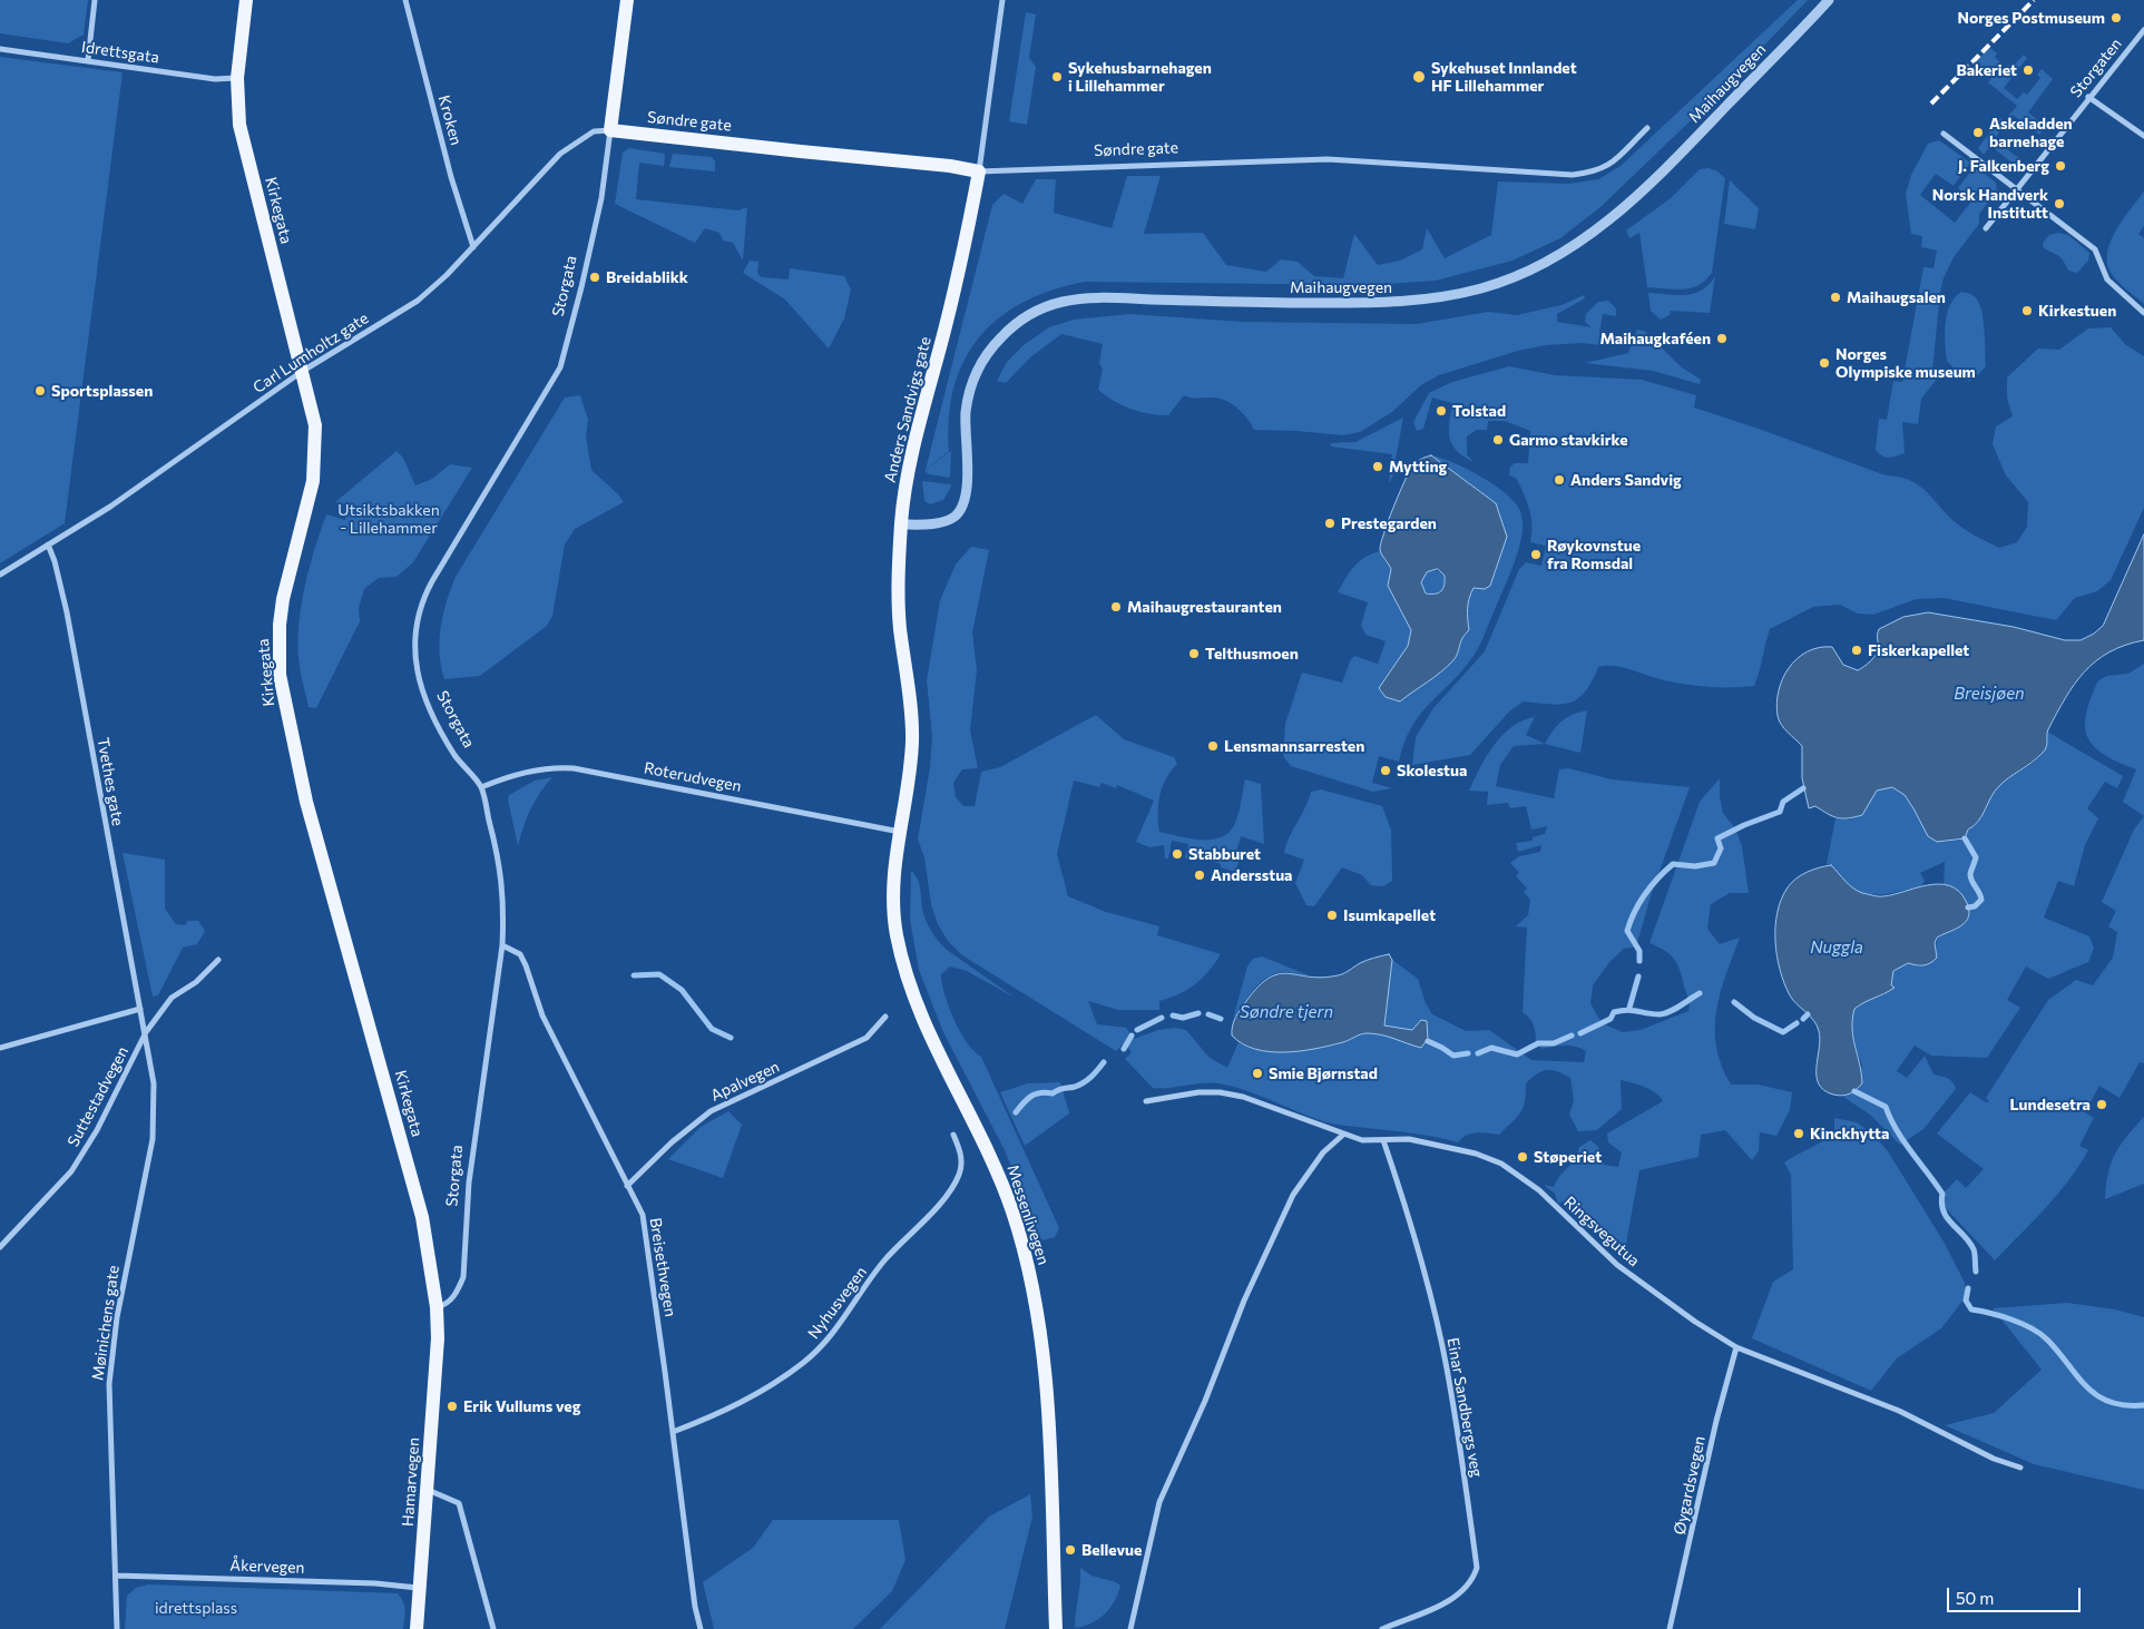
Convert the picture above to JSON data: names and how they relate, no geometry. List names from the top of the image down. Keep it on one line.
{"streets":{"main road":["Søndre gate","Kirkegata","Storgata","Anders Sandvigs gate","Messenlivegen","Hamarvegen"],"street":["Idrettsgata","Storgaten","Maihaugvegen","Kroken","Carl Lumholtz gate","Roterudvegen","Tvethes gate","Apalvegen","Suttestadvegen","Ringsvegutua","Breisethvegen","Nyhusvegen","Møinichens gate","Einar Sandbergs veg","Øygardsvegen","Åkervegen"]},"crossings":[["Idrettsgata","Kirkegata"],["Maihaugvegen","Anders Sandvigs gate"],["Kroken","Carl Lumholtz gate"],["Søndre gate","Storgata"],["Søndre gate","Carl Lumholtz gate"],["Søndre gate","Anders Sandvigs gate"],["Kirkegata","Storgata"],["Kirkegata","Carl Lumholtz gate"],["Kirkegata","Hamarvegen"],["Storgata","Carl Lumholtz gate"],["Storgata","Roterudvegen"],["Storgata","Breisethvegen"],["Carl Lumholtz gate","Tvethes gate"],["Anders Sandvigs gate","Roterudvegen"],["Anders Sandvigs gate","Messenlivegen"],["Roterudvegen","Messenlivegen"],["Tvethes gate","Møinichens gate"],["Apalvegen","Breisethvegen"],["Suttestadvegen","Møinichens gate"],["Ringsvegutua","Einar Sandbergs veg"],["Ringsvegutua","Øygardsvegen"],["Breisethvegen","Nyhusvegen"],["Møinichens gate","Åkervegen"],["Hamarvegen","Åkervegen"]],"water":["Breisjøen","Nuggla","Søndre tjern"],"parks":["Utsiktsbakken - Lillehammer","idrettsplass"],"places":["Norges Postmuseum","Bakeriet","Sykehusbarnehagen i Lillehammer","Sykehuset Innlandet HF Lillehammer","Askeladden barnehage","J. Falkenberg","Norsk Handverk Institutt","Breidablikk","Maihaugsalen","Kirkestuen","Maihaugkaféen","Norges Olympiske museum","Sportsplassen","Tolstad","Garmo stavkirke","Mytting","Anders Sandvig","Prestegarden","Røykovnstue fra Romsdal","Maihaugrestauranten","Fiskerkapellet","Telthusmoen","Lensmannsarresten","Skolestua","Stabburet","Andersstua","Isumkapellet","Smie Bjørnstad","Lundesetra","Kinckhytta","Støperiet","Erik Vullums veg","Bellevue"],"scale_bar":"50 m"}
